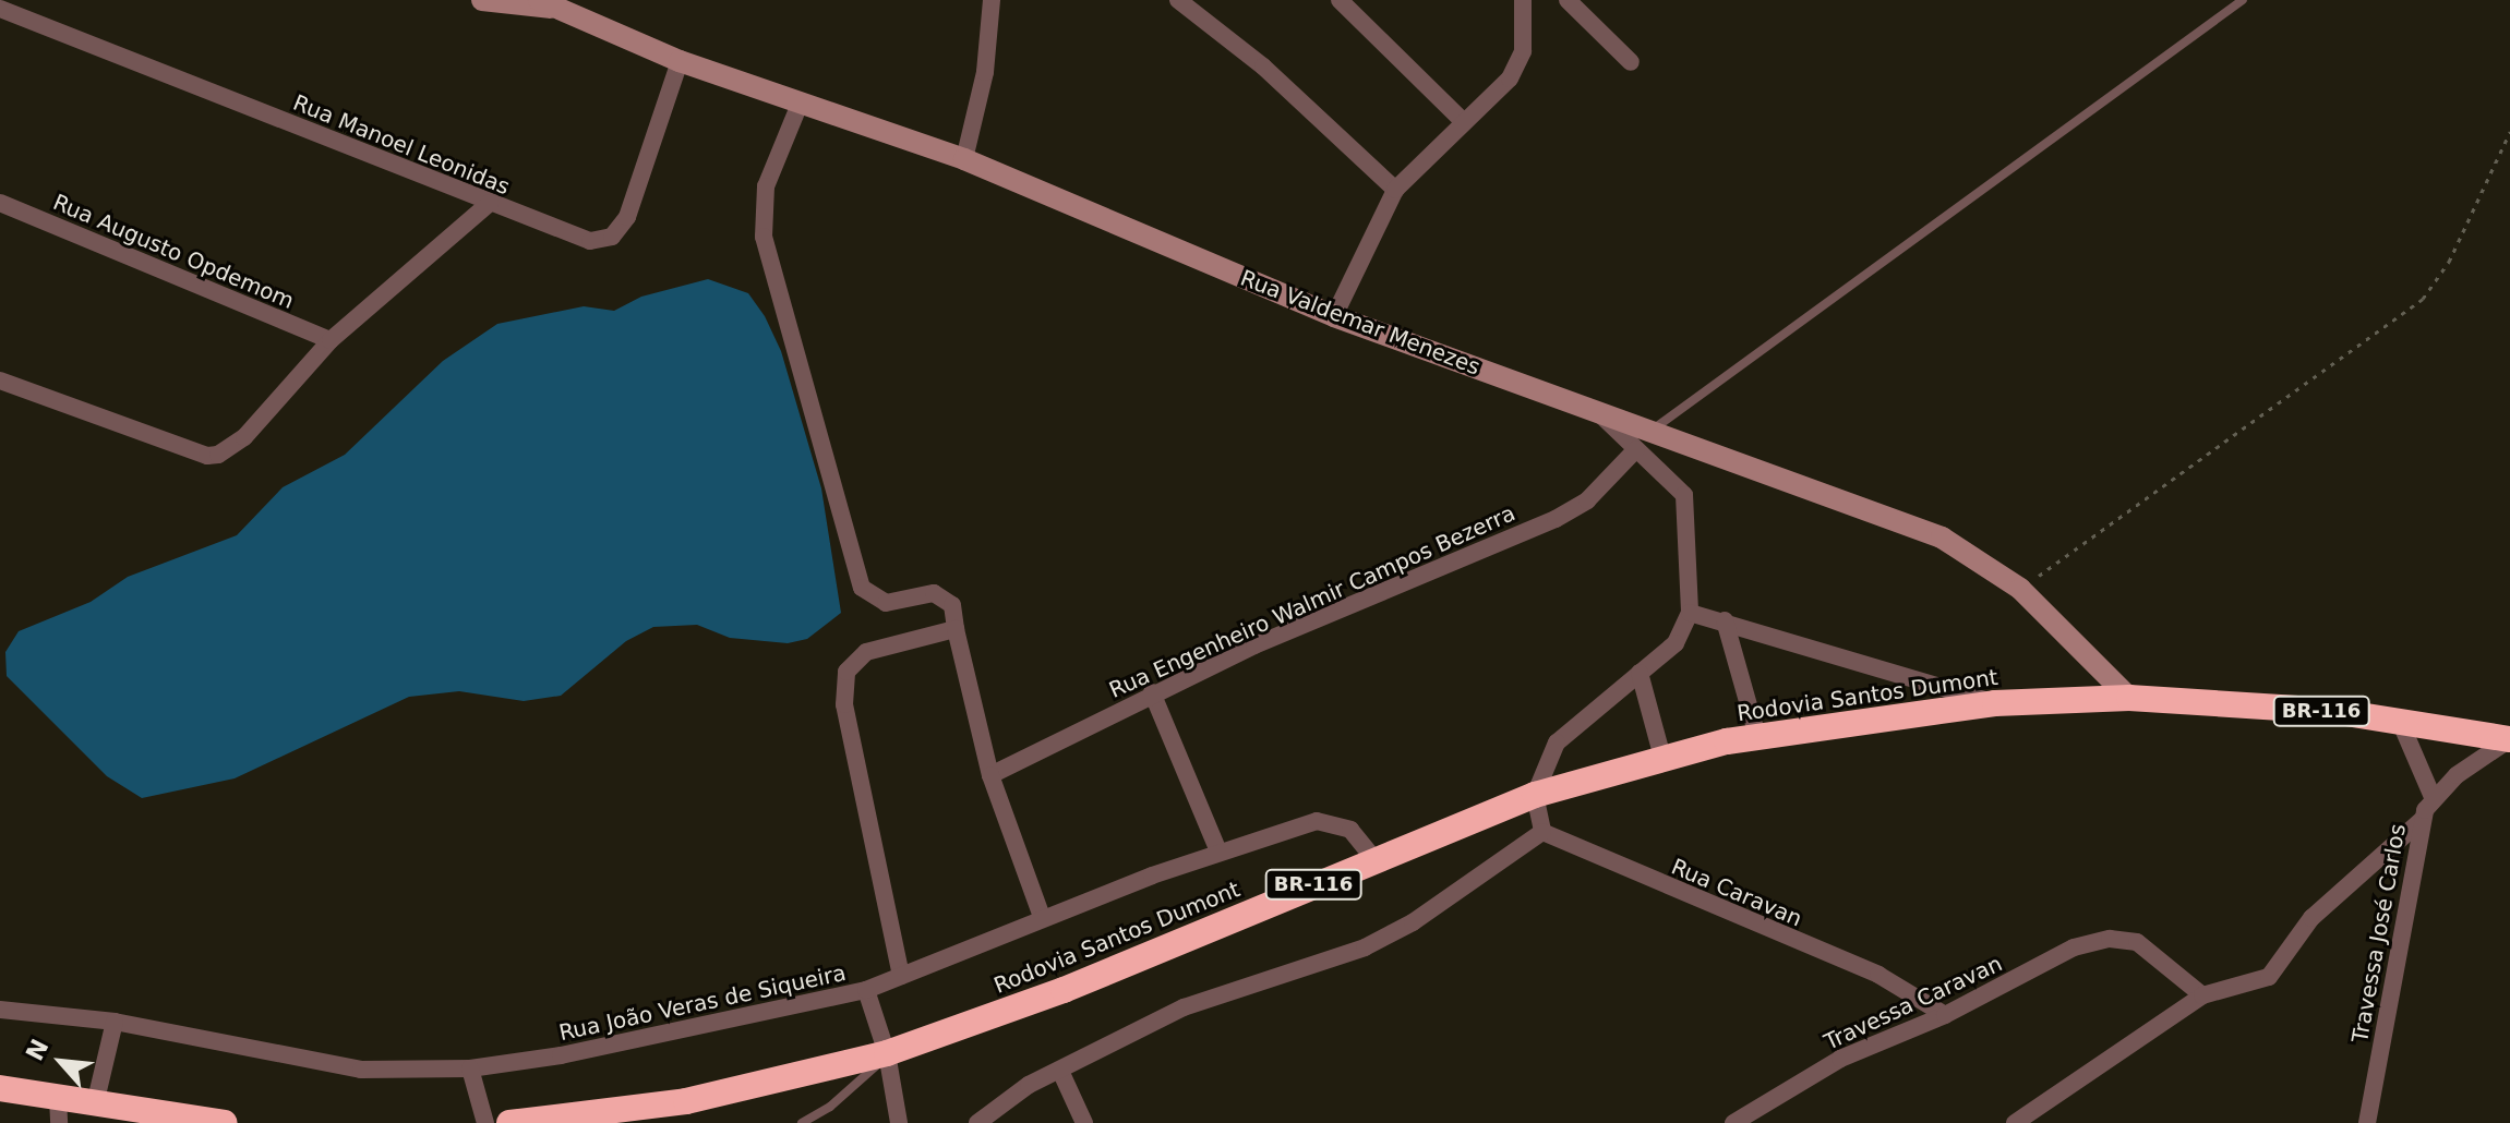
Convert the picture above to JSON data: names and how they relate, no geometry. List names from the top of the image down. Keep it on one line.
{"streets":{"highway":["Rodovia Santos Dumont","BR-116"],"main road":["Rua Valdemar Menezes"],"street":["Rua Manoel Leonidas","Rua Augusto Opdemom","Rua Engenheiro Walmir Campos Bezerra","Rua Caravan","Travessa José Carlos","Rua João Veras de Siqueira","Travessa Caravan"]},"crossings":[["Rua Manoel Leonidas","Rua Valdemar Menezes"],["Rua Valdemar Menezes","Rodovia Santos Dumont"],["Rodovia Santos Dumont","Travessa José Carlos"],["Rodovia Santos Dumont","Rua João Veras de Siqueira"],["Rua Caravan","Travessa Caravan"]],"north":"top left"}
